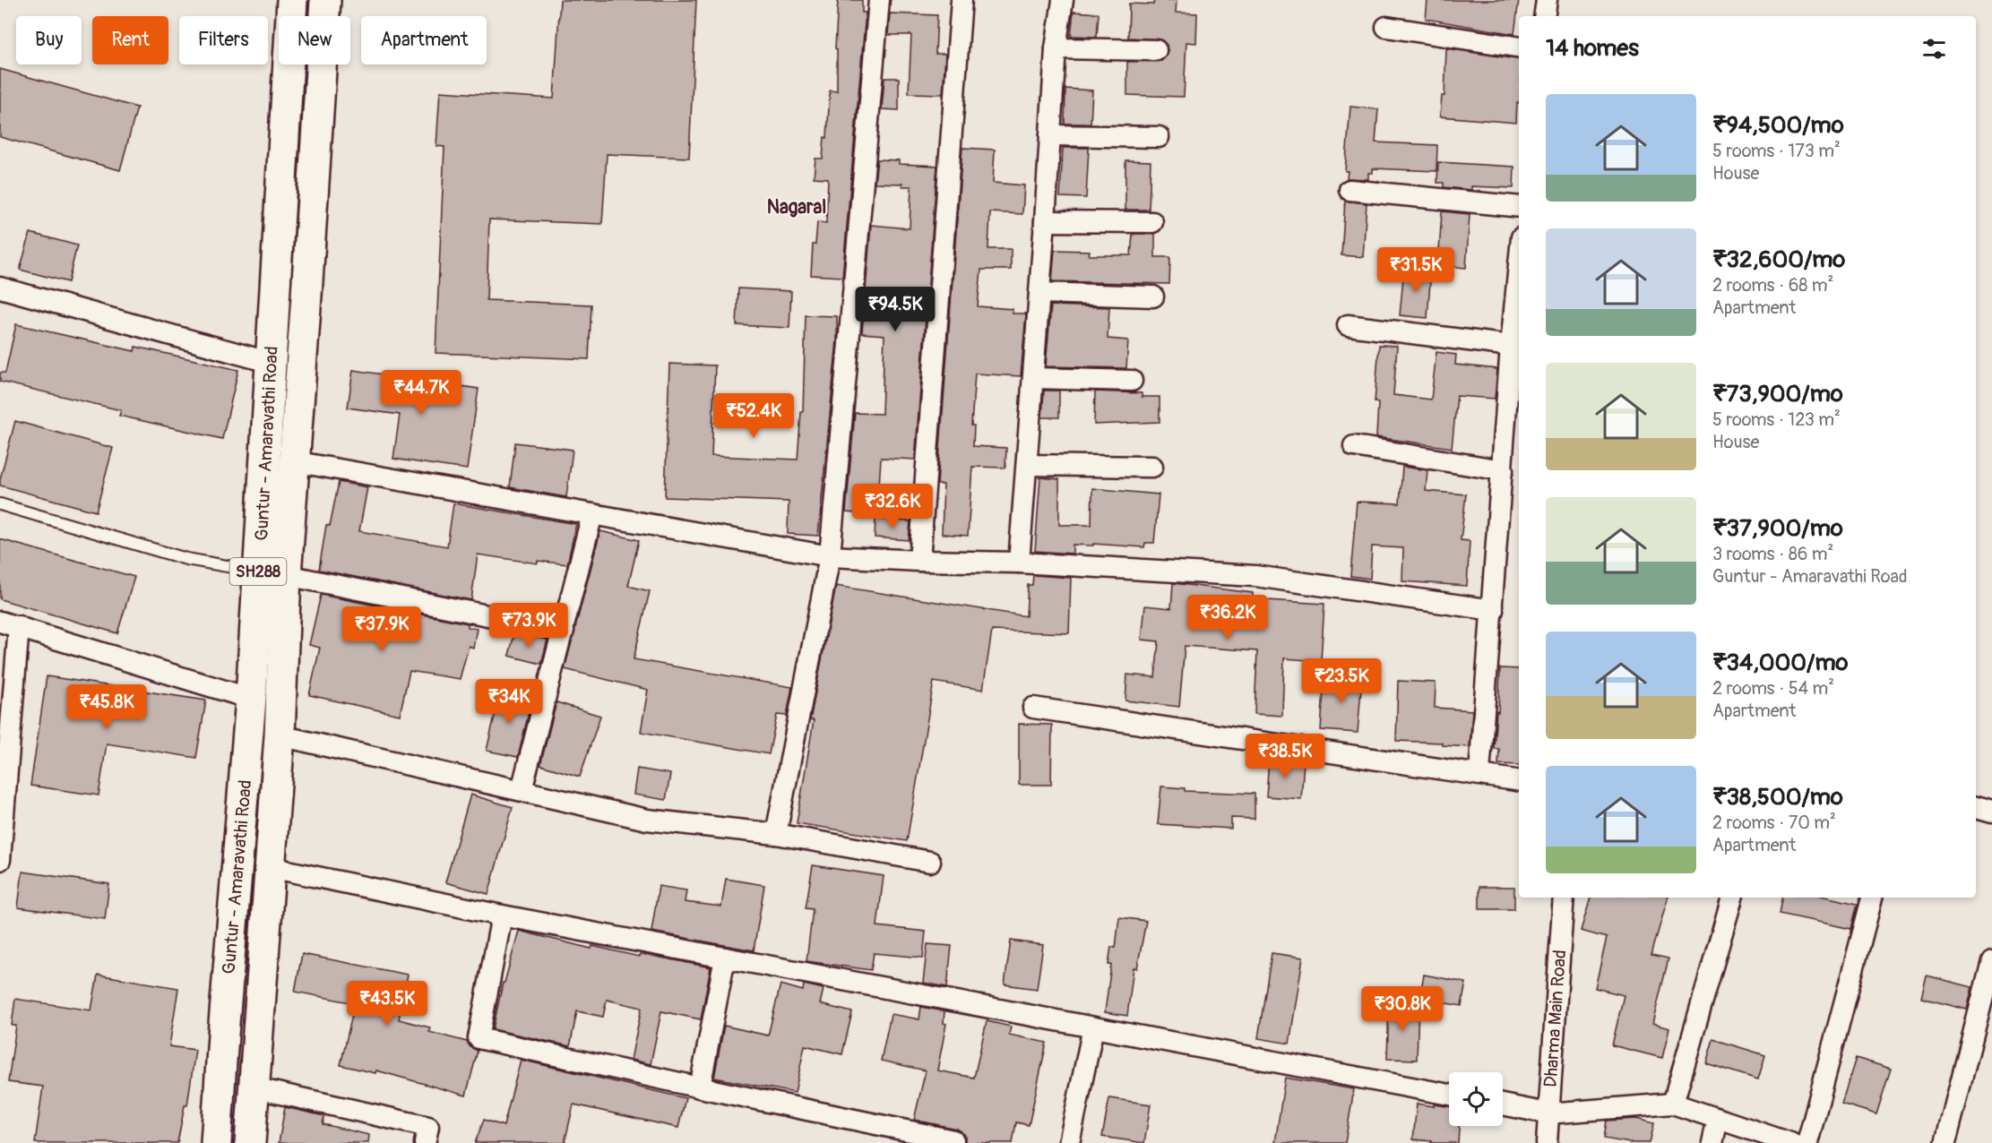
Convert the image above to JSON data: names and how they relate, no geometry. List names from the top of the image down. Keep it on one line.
{"streets":{"main road":["Guntur - Amaravathi Road","SH288"],"street":["Dharma Main Road"]},"districts":["Nagaral"],"page":{"chip":["Buy","Rent","Filters","New","Apartment"],"heading":"14 homes","list":[{"name":"₹94,500/mo","note":"5 rooms · 173 m² · House"},{"name":"₹32,600/mo","note":"2 rooms · 68 m² · Apartment"},{"name":"₹73,900/mo","note":"5 rooms · 123 m² · House"},{"name":"₹37,900/mo","note":"3 rooms · 86 m² · Guntur - Amaravathi Road"},{"name":"₹34,000/mo","note":"2 rooms · 54 m² · Apartment"},{"name":"₹38,500/mo","note":"2 rooms · 70 m² · Apartment"}],"price":["₹31.5K","₹94.5K","₹44.7K","₹52.4K","₹32.6K","₹36.2K","₹73.9K","₹37.9K","₹23.5K","₹34K","₹45.8K","₹38.5K","₹43.5K","₹30.8K"]}}
